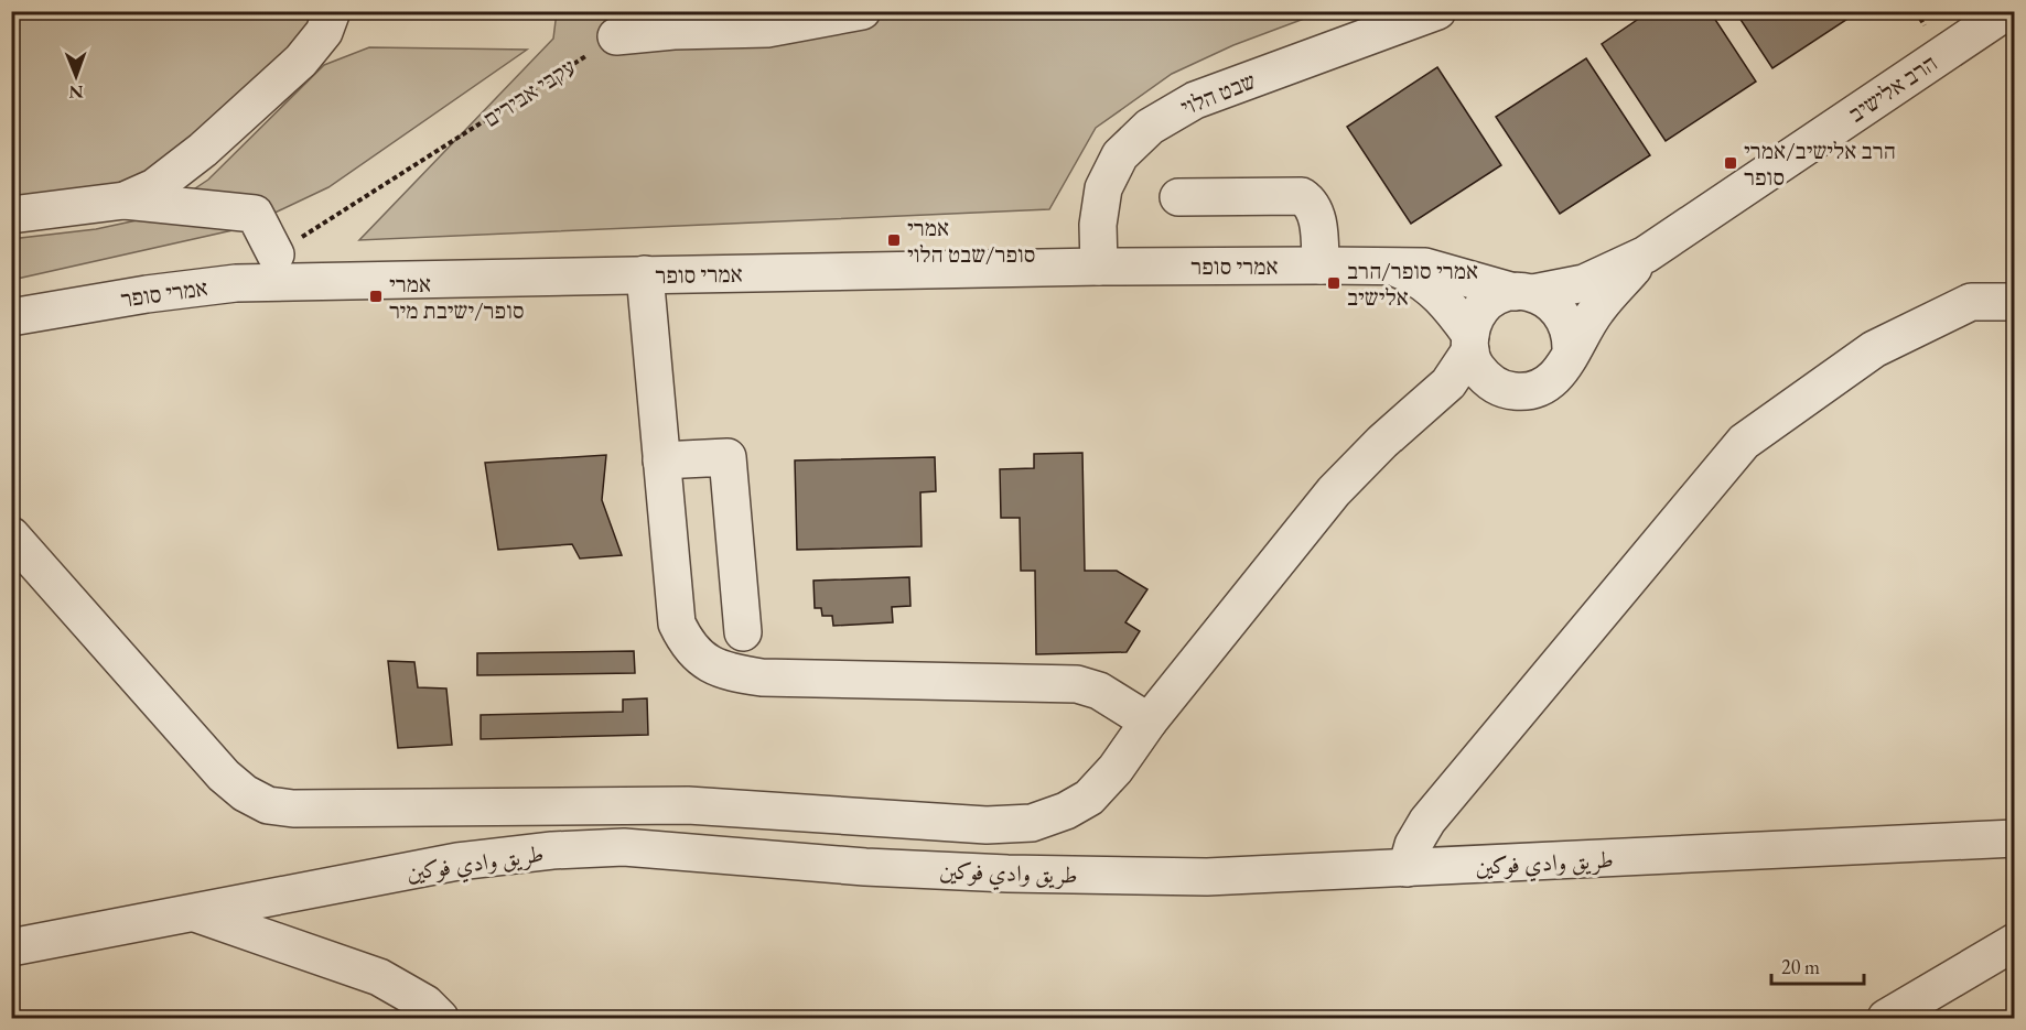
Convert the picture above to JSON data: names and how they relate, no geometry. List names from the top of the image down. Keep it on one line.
{"streets":{"street":["הרב אלישיב","שבט הלוי","אמרי סופר","طريق وادي فوکين"],"path":["עקבי אבירים"]},"crossings":[["שבט הלוי","אמרי סופר"]],"places":{"transit":["הרב אלישיב/אמרי סופר","אמרי סופר/שבט הלוי","אמרי סופר/הרב אלישיב","אמרי סופר/ישיבת מיר"]},"scale_bar":"20 m","north":"bottom"}
